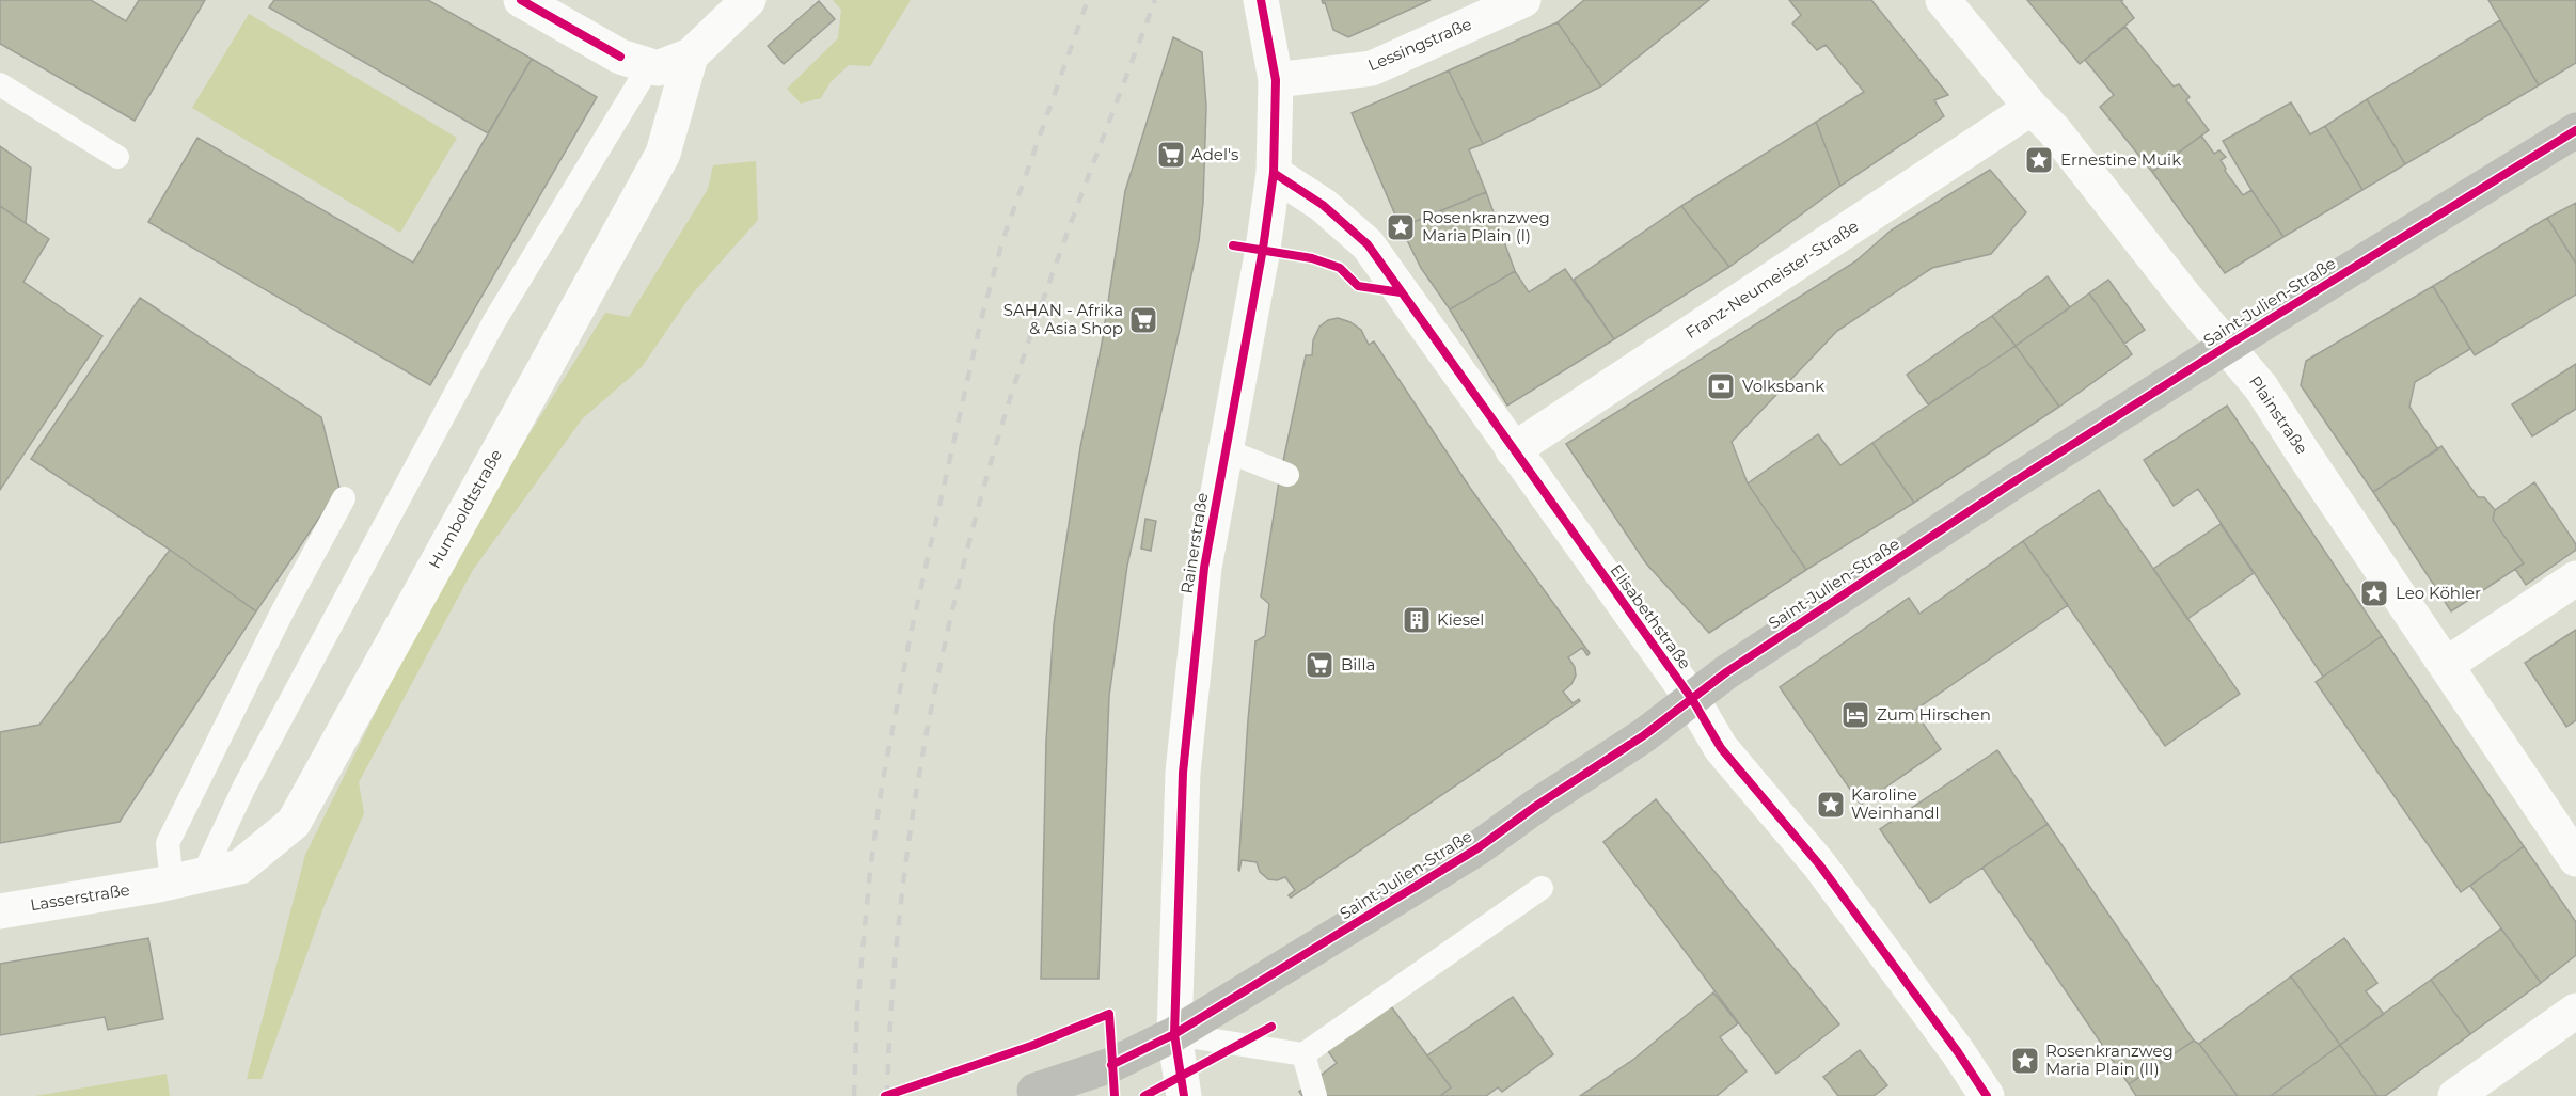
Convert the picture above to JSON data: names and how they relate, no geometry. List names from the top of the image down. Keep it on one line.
{"streets":{"main road":["Saint-Julien-Straße"],"street":["Lessingstraße","Franz-Neumeister-Straße","Plainstraße","Humboldtstraße","Rainerstraße","Elisabethstraße","Lasserstraße"]},"crossings":[["Lessingstraße","Rainerstraße"],["Franz-Neumeister-Straße","Plainstraße"],["Franz-Neumeister-Straße","Elisabethstraße"],["Saint-Julien-Straße","Plainstraße"],["Saint-Julien-Straße","Rainerstraße"],["Saint-Julien-Straße","Elisabethstraße"],["Humboldtstraße","Lasserstraße"],["Rainerstraße","Elisabethstraße"]],"places":{"supermarket":["Adel's","SAHAN - Afrika & Asia Shop","Billa"],"place":["Ernestine Muik","Rosenkranzweg Maria Plain (I)","Leo Köhler","Karoline Weinhandl","Rosenkranzweg Maria Plain (II)"],"bank":["Volksbank"],"building":["Kiesel"],"hotel":["Zum Hirschen"]}}
